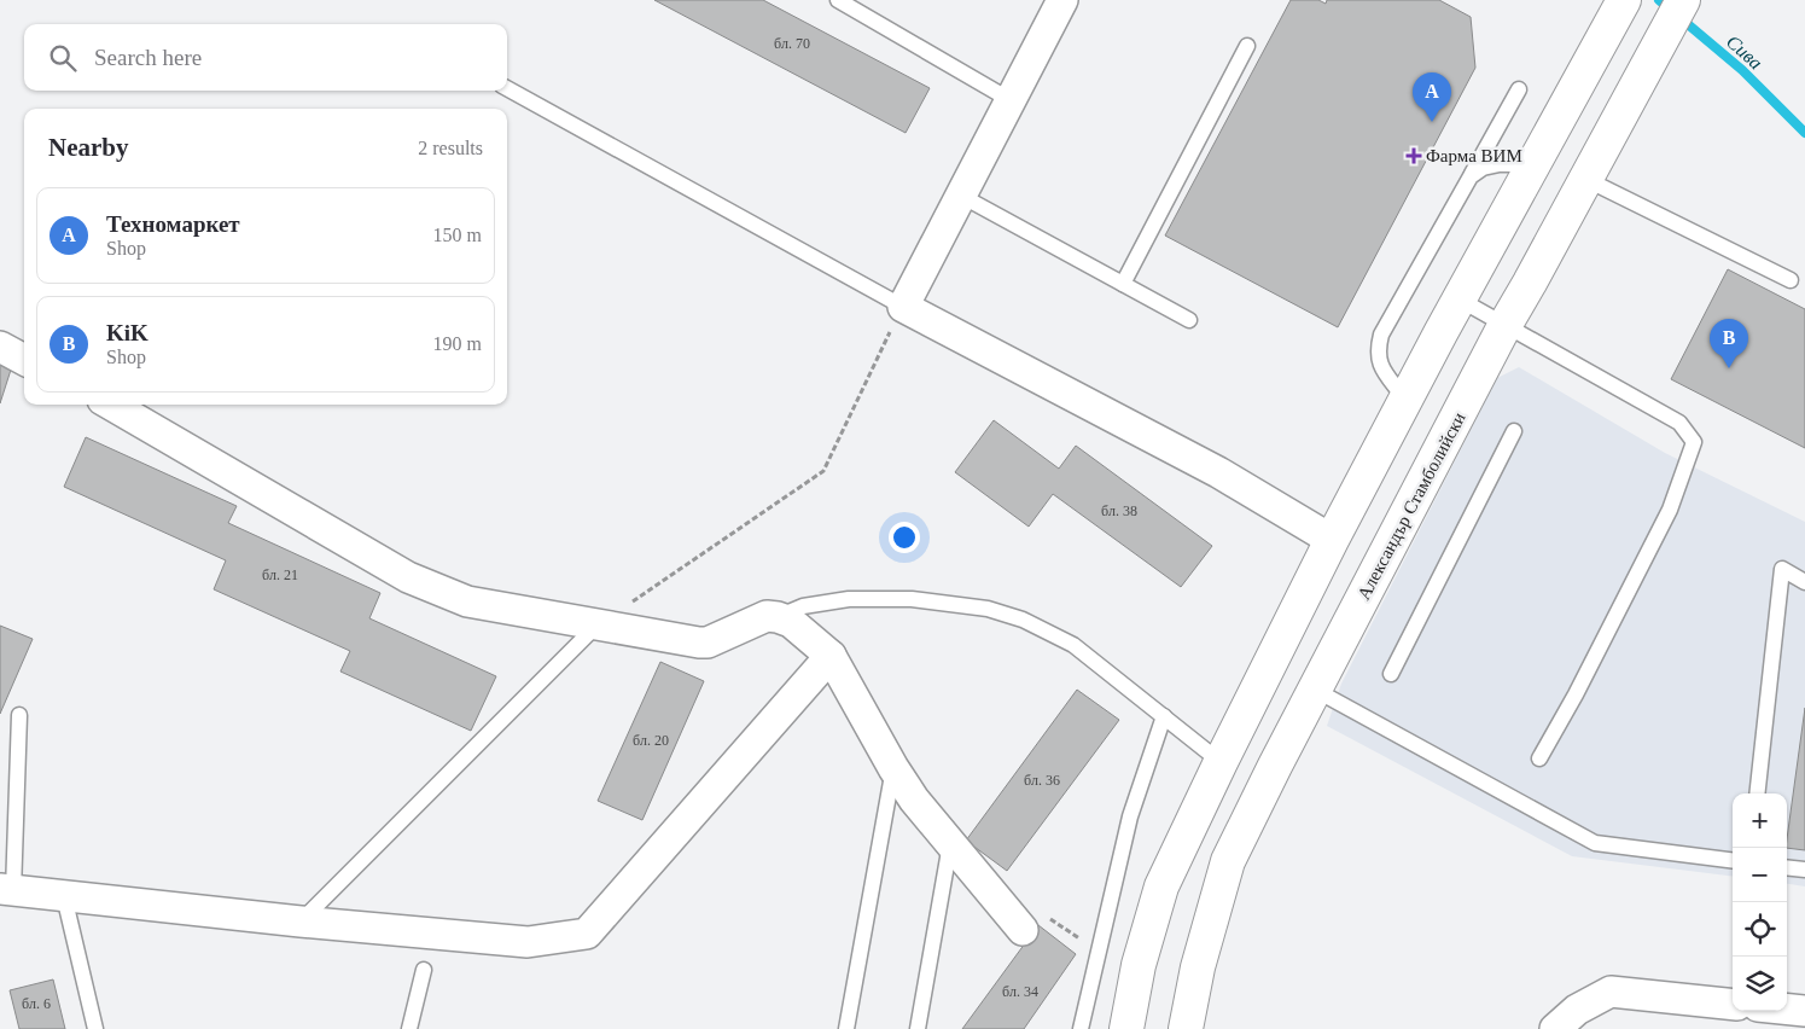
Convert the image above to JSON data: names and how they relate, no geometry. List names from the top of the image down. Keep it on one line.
{"streets":{"main road":["Александър Стамболийски"]},"water":["Сива"],"places":{"health":["Фарма ВИМ"]},"house_numbers":["бл. 70","бл. 38","бл. 21","бл. 20","бл. 36","бл. 34","бл. 6"],"page":{"search":"Search here","pins":["A","B"],"heading":["Nearby","2 results"],"list":[{"mark":"A","name":"Техномаркет","note":"Shop","value":"150 m"},{"mark":"B","name":"KiK","note":"Shop","value":"190 m"}],"map_buttons":["+","−"]}}
